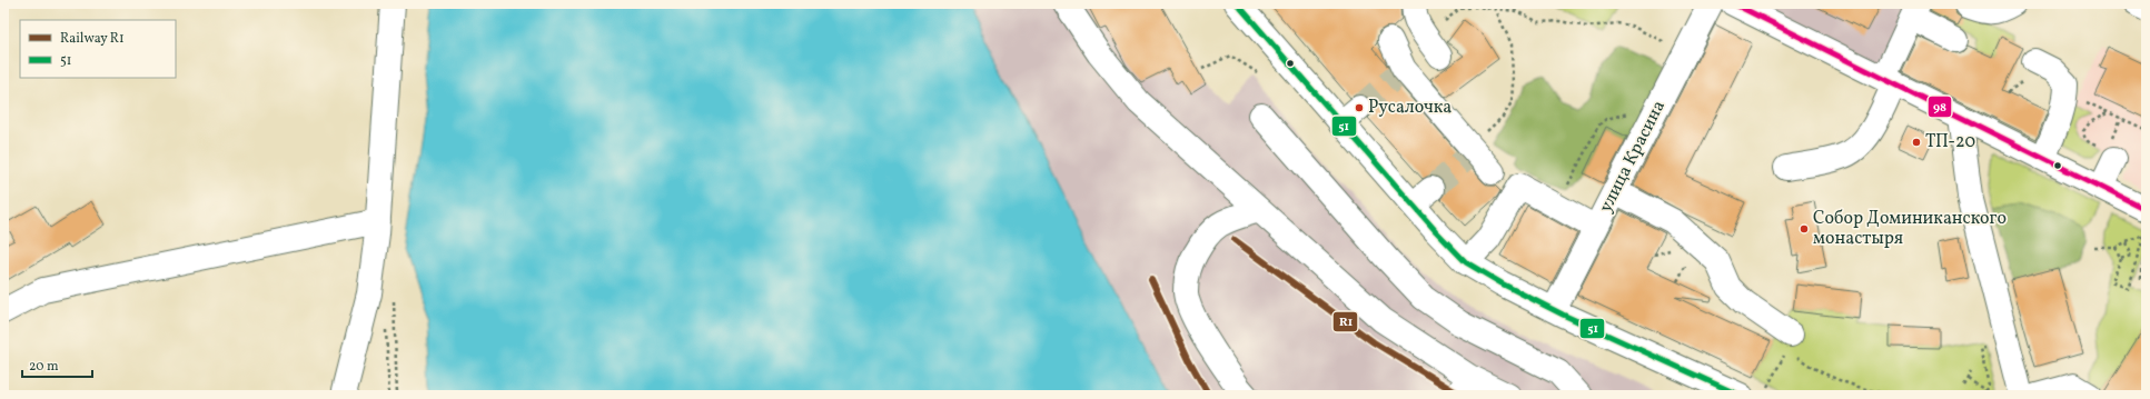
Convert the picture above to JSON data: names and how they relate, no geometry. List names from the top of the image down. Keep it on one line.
{"streets":{"street":["улица Красина"]},"places":["Русалочка","ТП-20","Собор Доминиканского монастыря"],"lines":["transit line 51","transit line 98","rail line R1"],"legend":["Railway R1","51"],"scale_bar":"20 m"}
